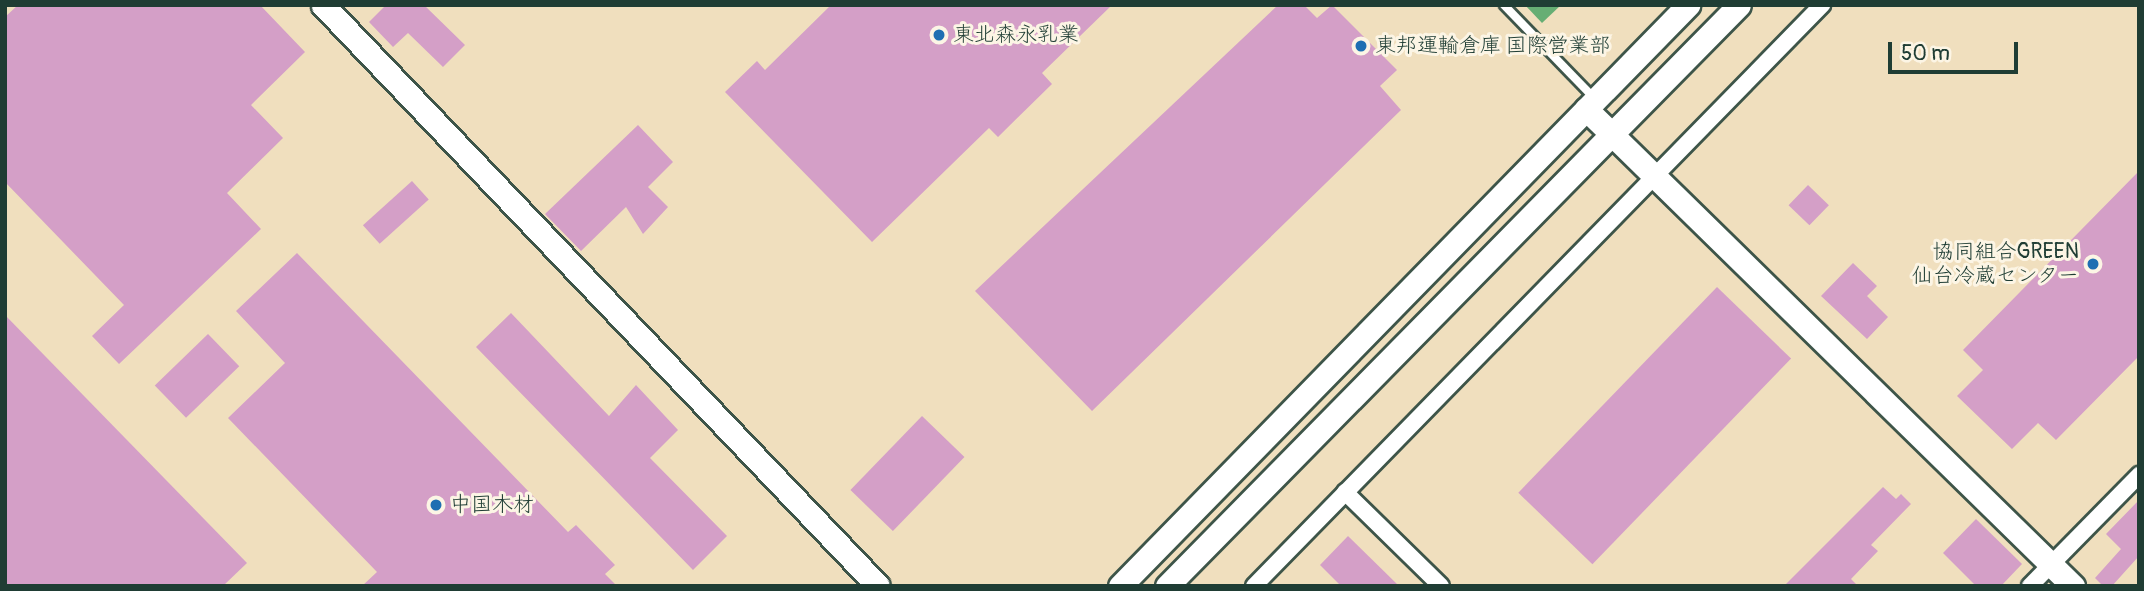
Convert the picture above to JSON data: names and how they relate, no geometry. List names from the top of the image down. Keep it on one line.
{"places":["東北森永乳業","東邦運輸倉庫 国際営業部","協同組合GREEN 仙台冷蔵センター","中国木材"],"scale_bar":"50 m"}
